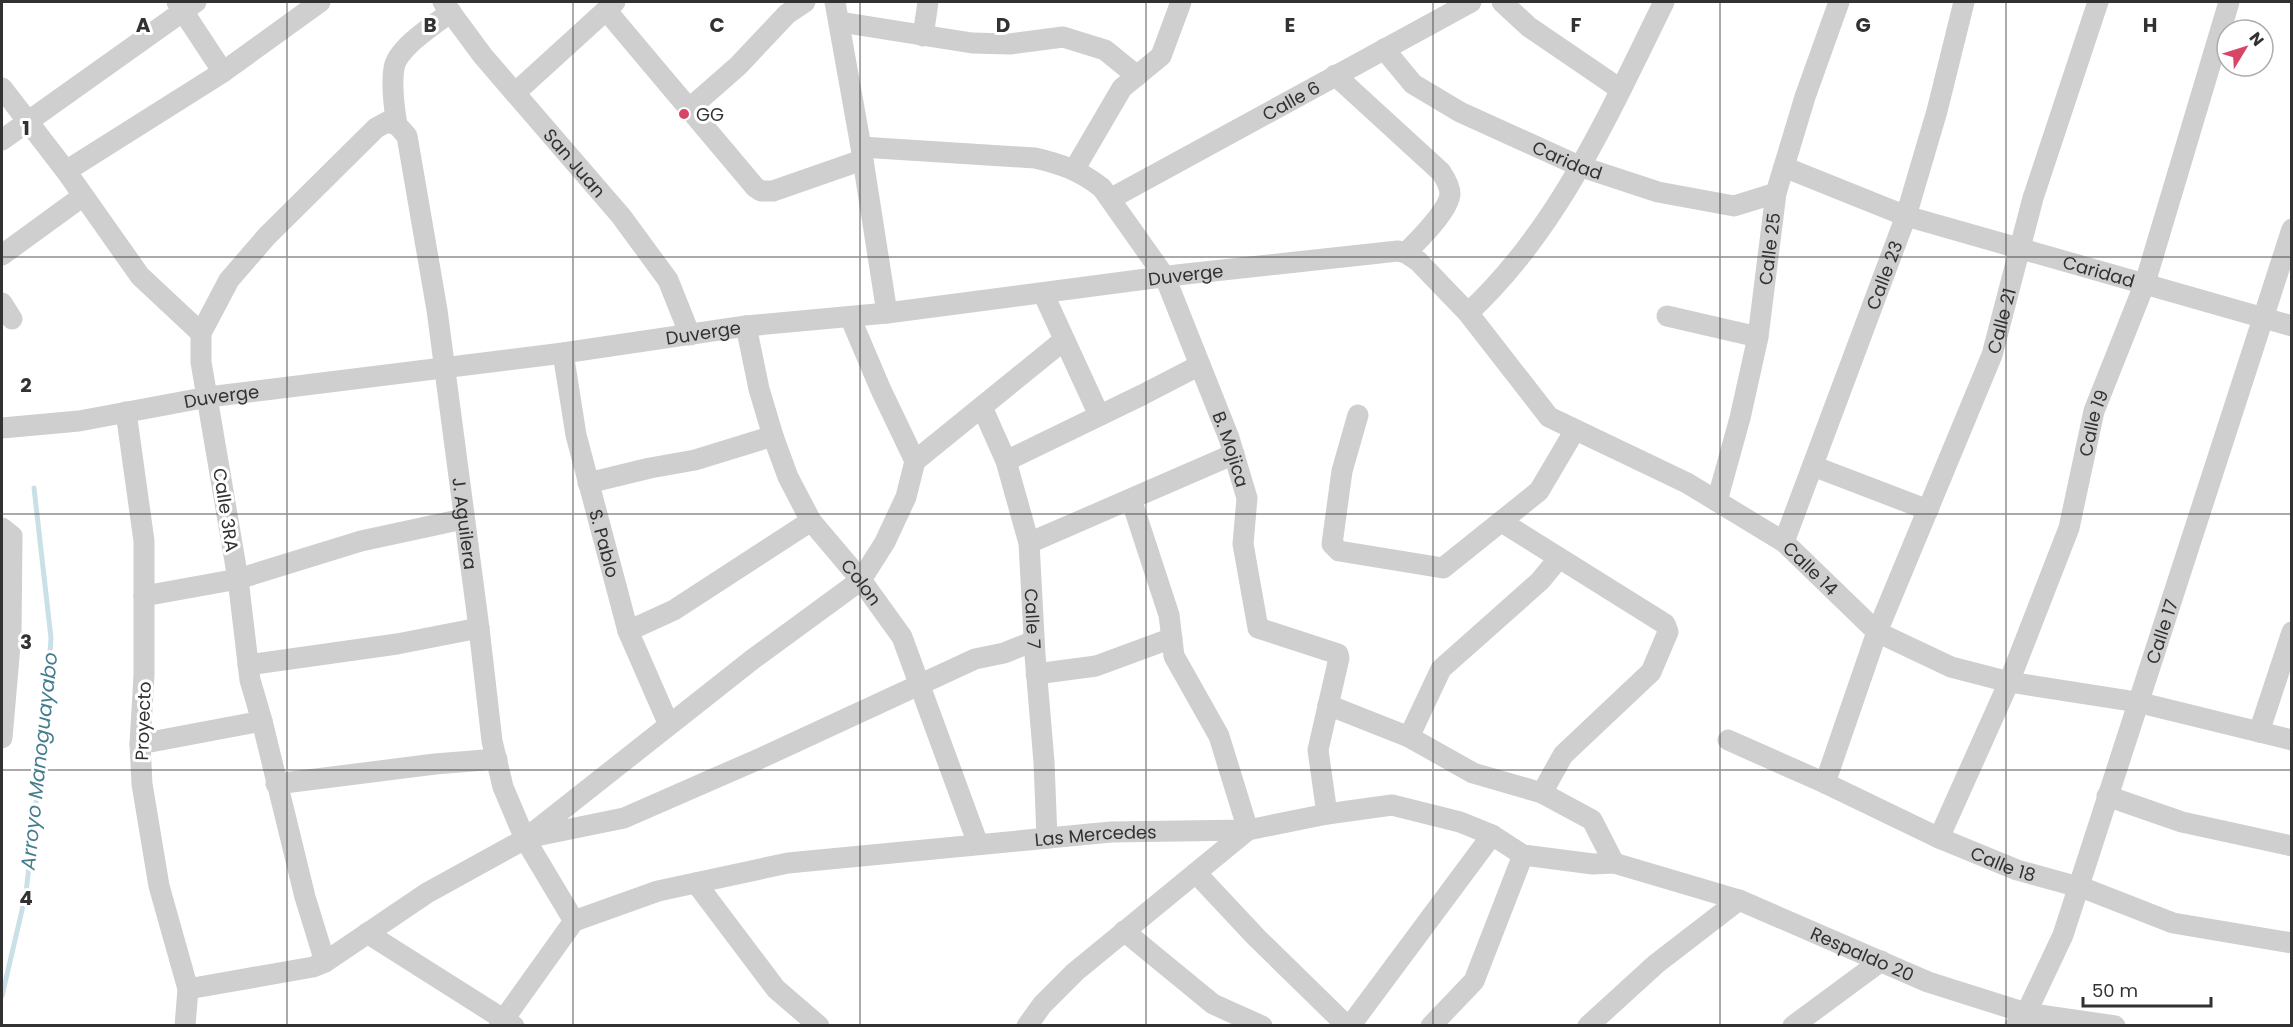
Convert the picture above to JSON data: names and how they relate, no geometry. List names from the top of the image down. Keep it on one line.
{"streets":{"street":["Calle 6","Caridad","San Juan","Calle 25","Duverge","Calle 23","Calle 21","Calle 19","B. Mojica","Calle 3RA","J. Aguilera","S. Pablo","Calle 14","Colon","Calle 7","Calle 17","Proyecto","Las Mercedes","Calle 18","Respaldo 20"]},"crossings":[["Calle 6","Caridad"],["Calle 6","B. Mojica"],["Caridad","Calle 25"],["Caridad","Calle 23"],["Caridad","Calle 21"],["Caridad","Calle 19"],["Caridad","Calle 17"],["San Juan","Duverge"],["San Juan","J. Aguilera"],["Calle 25","Calle 14"],["Duverge","B. Mojica"],["Duverge","Calle 3RA"],["Duverge","J. Aguilera"],["Duverge","S. Pablo"],["Duverge","Calle 14"],["Duverge","Colon"],["Duverge","Proyecto"],["Calle 23","Calle 14"],["Calle 21","Calle 14"],["Calle 21","Calle 18"],["Calle 19","Calle 14"],["Calle 19","Calle 18"],["Calle 3RA","J. Aguilera"],["J. Aguilera","Las Mercedes"],["Calle 14","Calle 17"],["Colon","Las Mercedes"],["Calle 7","Las Mercedes"],["Calle 17","Calle 18"],["Calle 17","Respaldo 20"],["Las Mercedes","Respaldo 20"]],"water":["Arroyo Manoguayabo"],"places":["GG"],"scale_bar":"50 m","north":"top right","grid":{"columns":["A","B","C","D","E","F","G","H"],"rows":["1","2","3","4"]}}
